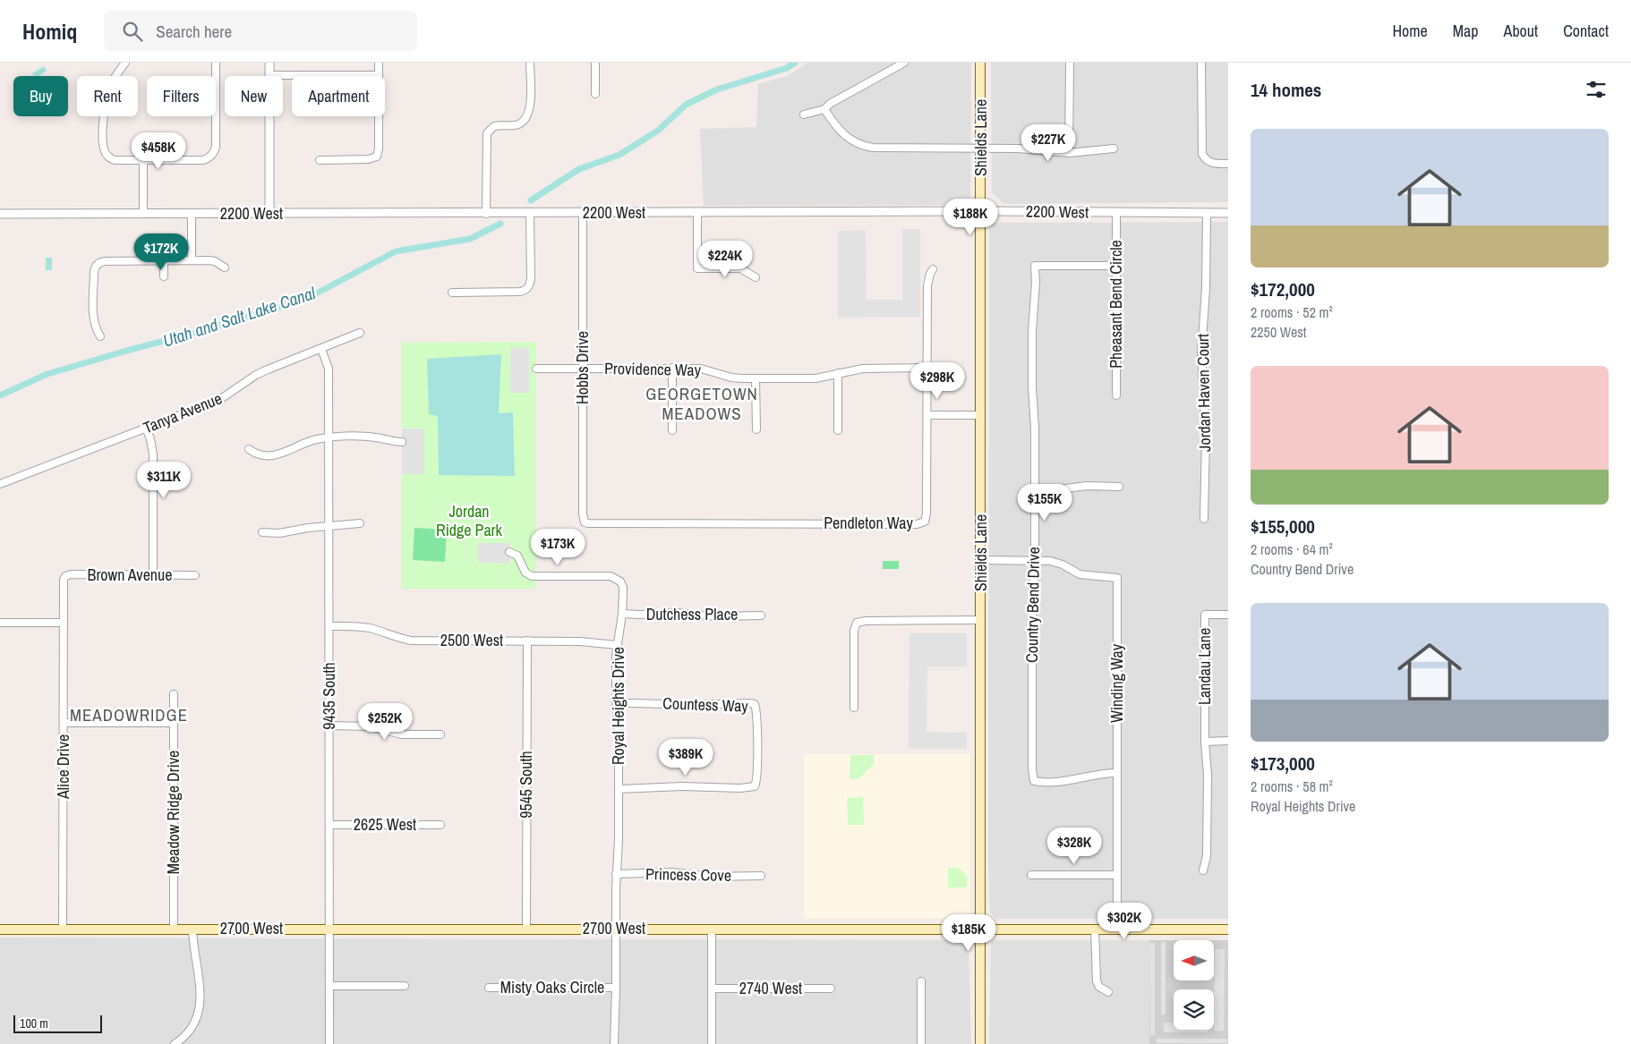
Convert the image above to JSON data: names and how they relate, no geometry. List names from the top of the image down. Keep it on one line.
{"streets":{"main road":["Shields Lane","2700 West"],"street":["2200 West","Pheasant Bend Circle","Hobbs Drive","Providence Way","Jordan Haven Court","Tanya Avenue","Pendleton Way","Brown Avenue","Country Bend Drive","Dutchess Place","2500 West","Landau Lane","Winding Way","9435 South","Countess Way","Royal Heights Drive","Alice Drive","9545 South","Meadow Ridge Drive","2625 West","Princess Cove","Misty Oaks Circle","2740 West"]},"crossings":[["Shields Lane","2200 West"],["Shields Lane","Winding Way"],["Shields Lane","2700 West"],["2200 West","Pheasant Bend Circle"],["2200 West","Hobbs Drive"],["2200 West","Jordan Haven Court"],["Pheasant Bend Circle","Country Bend Drive"],["Hobbs Drive","Providence Way"],["Hobbs Drive","Pendleton Way"],["Providence Way","Pendleton Way"],["Tanya Avenue","9435 South"],["Brown Avenue","Alice Drive"],["Country Bend Drive","Winding Way"],["Dutchess Place","Royal Heights Drive"],["2500 West","9435 South"],["2500 West","Royal Heights Drive"],["2500 West","9545 South"],["Winding Way","2700 West"],["9435 South","2625 West"],["9435 South","2700 West"],["Countess Way","Royal Heights Drive"],["Royal Heights Drive","Princess Cove"],["Royal Heights Drive","2700 West"],["Royal Heights Drive","Misty Oaks Circle"],["Alice Drive","2700 West"],["9545 South","2700 West"],["Meadow Ridge Drive","2700 West"]],"districts":["GEORGETOWN MEADOWS","MEADOWRIDGE"],"water":["Utah and Salt Lake Canal"],"parks":["Jordan Ridge Park"],"scale_bar":"100 m","north":"left","page":{"header":"Homiq","search":"Search here","nav":["Home","Map","About","Contact"],"heading":"14 homes","chip":["Buy","Rent","Filters","New","Apartment"],"list":[{"name":"$172,000","note":"2 rooms · 52 m² · 2250 West"},{"name":"$155,000","note":"2 rooms · 64 m² · Country Bend Drive"},{"name":"$173,000","note":"2 rooms · 58 m² · Royal Heights Drive"}],"price":["$227K","$458K","$188K","$172K","$224K","$298K","$311K","$155K","$173K","$252K","$389K","$328K","$302K","$185K"],"scale":"100 m"}}
